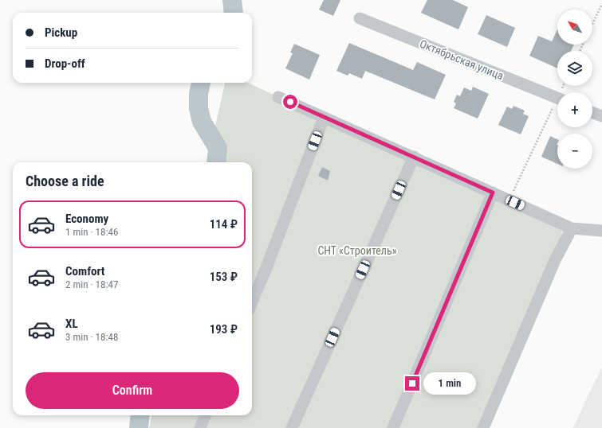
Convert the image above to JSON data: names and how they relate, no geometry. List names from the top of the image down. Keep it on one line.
{"streets":{"street":["Октябрьская улица"]},"parks":["СНТ «Строитель»"],"north":"top left","page":{"map_buttons":["+","−"],"banner":["Pickup","Drop-off"],"heading":"Choose a ride","list":[{"name":"Economy","note":"1 min · 18:46","value":"114 ₽"},{"name":"Comfort","note":"2 min · 18:47","value":"153 ₽"},{"name":"XL","note":"3 min · 18:48","value":"193 ₽"}],"buttons":"Confirm","bubble":"1 min"}}
